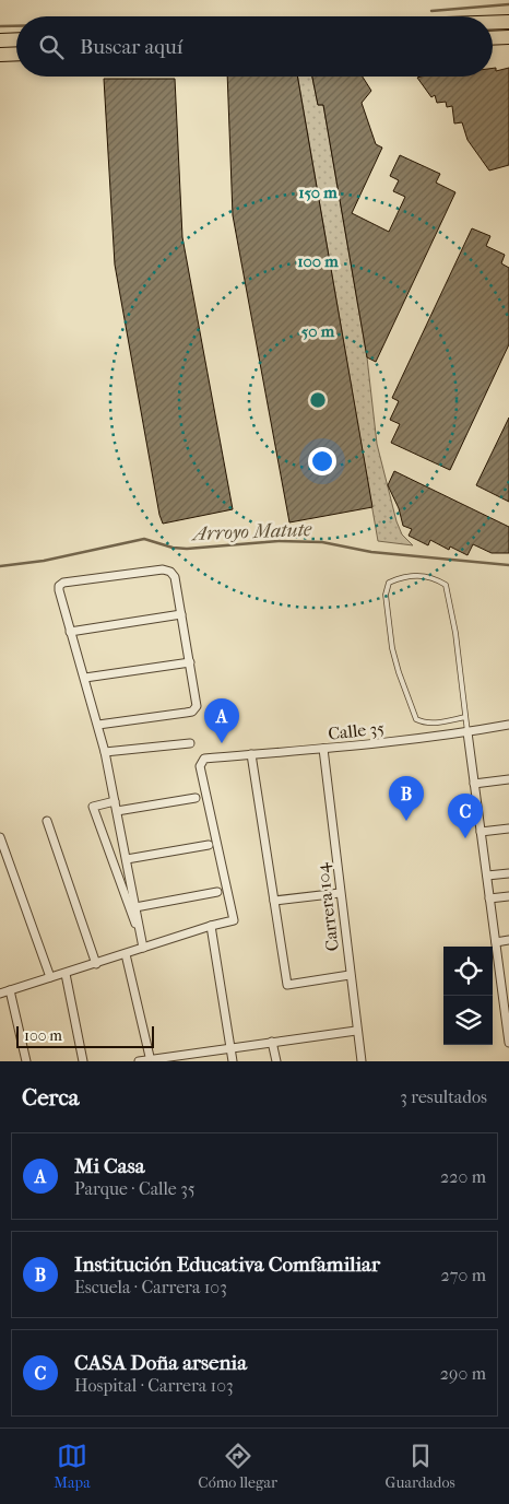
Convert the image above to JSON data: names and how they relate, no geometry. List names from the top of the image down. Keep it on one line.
{"streets":{"street":["Calle 35","Carrera 104"]},"crossings":[["Calle 35","Carrera 104"]],"water":["Arroyo Matute"],"scale_bar":"100 m","page":{"search":"Buscar aquí","pins":["A","B","C"],"scale":"100 m","heading":["Cerca","3 resultados"],"list":[{"mark":"A","name":"Mi Casa","note":"Parque · Calle 35","value":"220 m"},{"mark":"B","name":"Institución Educativa Comfamiliar","note":"Escuela · Carrera 103","value":"270 m"},{"mark":"C","name":"CASA Doña arsenia","note":"Hospital · Carrera 103","value":"290 m"}],"nav":["Mapa","Cómo llegar","Guardados"]},"rings":["150 m","100 m","50 m"]}
